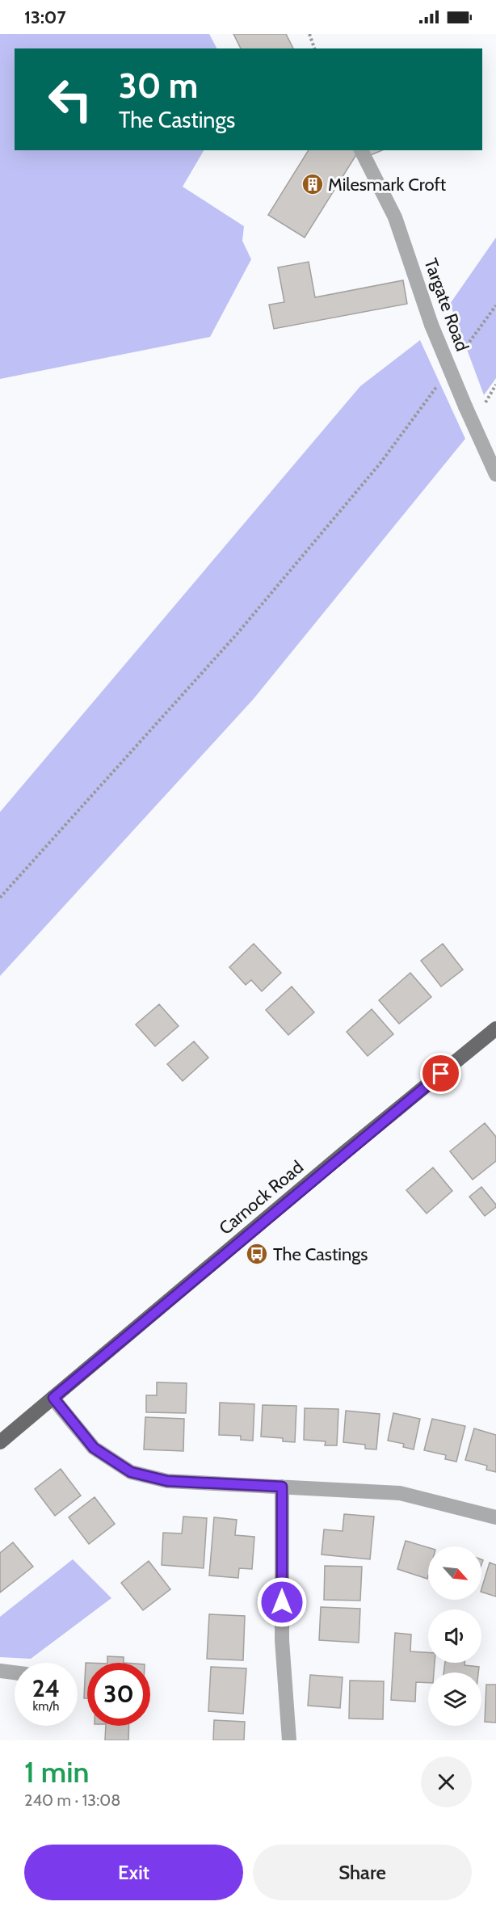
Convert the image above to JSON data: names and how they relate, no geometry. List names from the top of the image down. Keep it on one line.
{"streets":{"main road":["Carnock Road"],"street":["Targate Road"]},"places":{"building":["Milesmark Croft"],"bus stop":["The Castings"]},"north":"bottom right","page":{"status":"13:07","turn":["30 m","The Castings"],"speed":"24 km/h","limit":"30","heading":["1 min","240 m · 13:08"],"buttons":["Exit","Share"]}}
